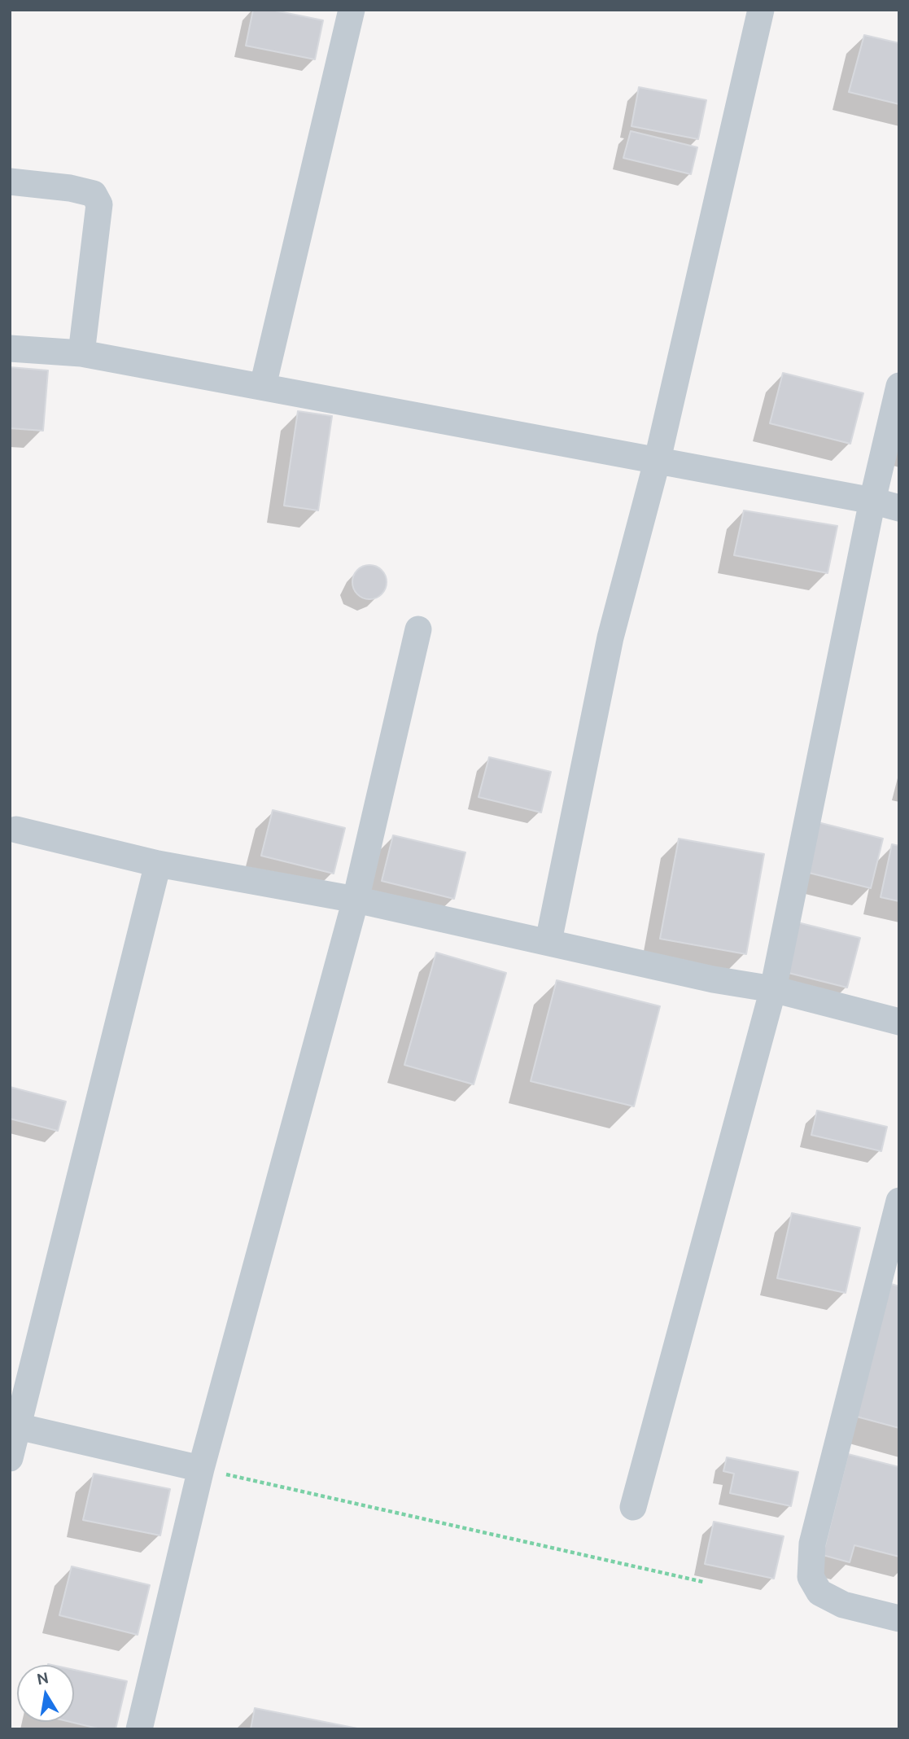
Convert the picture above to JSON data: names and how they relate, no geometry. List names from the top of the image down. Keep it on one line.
{"north":"top"}
